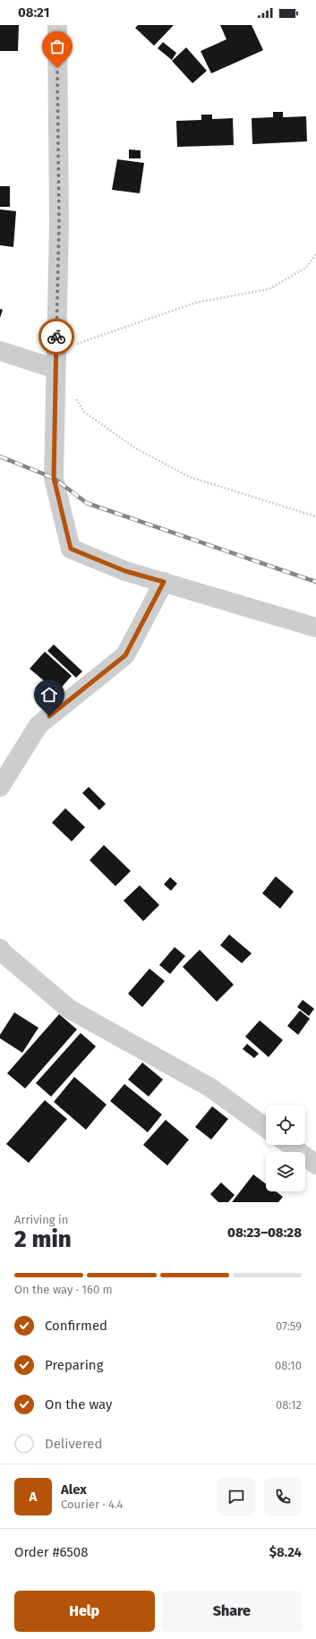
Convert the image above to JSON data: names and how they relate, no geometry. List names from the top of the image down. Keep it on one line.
{"page":{"status":"08:21","heading":["2 min","Arriving in","08:23–08:28"],"panel":["Alex","Courier · 4.4","Order #6508","$8.24"],"bar":"On the way · 160 m","list":[["Confirmed","07:59"],["Preparing","08:10"],["On the way","08:12"],"Delivered"],"round":"A","buttons":["Help","Share"]}}
